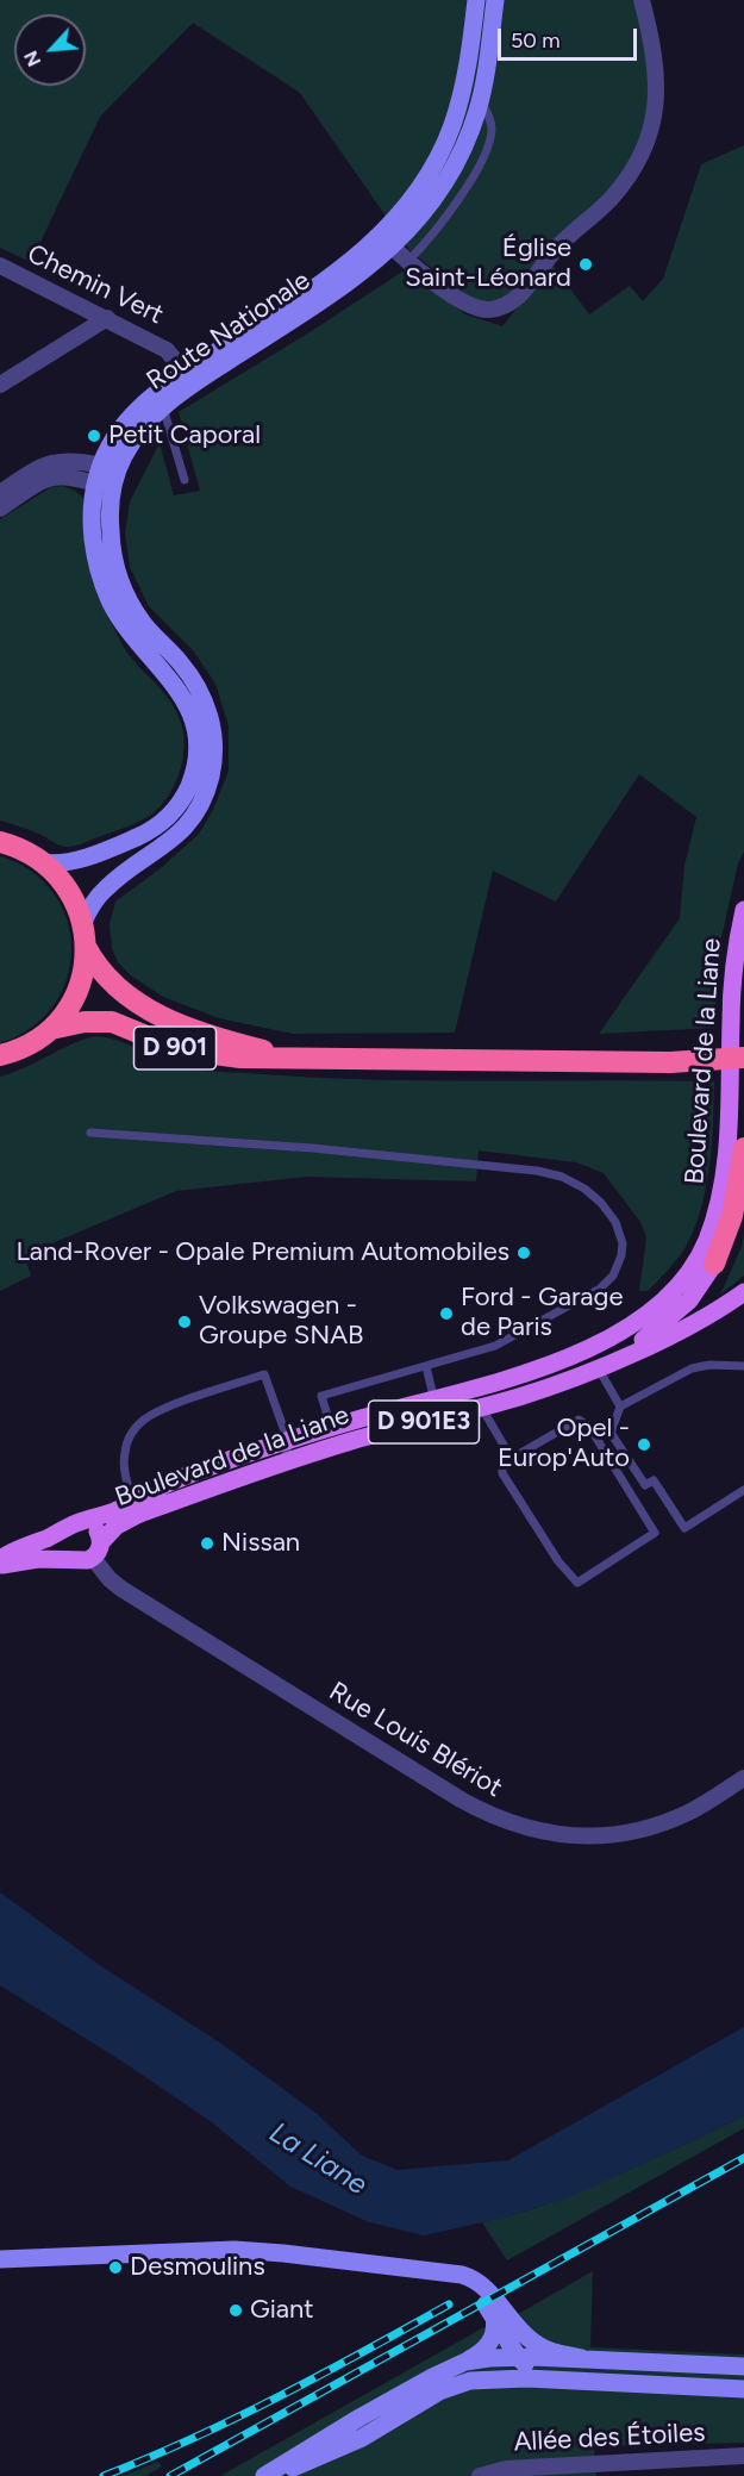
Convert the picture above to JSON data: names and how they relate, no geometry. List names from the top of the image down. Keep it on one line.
{"streets":{"highway":["D 901","D 901E3"],"main road":["Route Nationale","Boulevard de la Liane"],"street":["Chemin Vert","Rue Louis Blériot","Allée des Étoiles"]},"crossings":[["Chemin Vert","Route Nationale"],["Boulevard de la Liane","D 901E3"],["Boulevard de la Liane","Rue Louis Blériot"]],"water":["La Liane"],"places":["Église Saint-Léonard","Petit Caporal","Land-Rover - Opale Premium Automobiles","Ford - Garage de Paris","Volkswagen - Groupe SNAB","Opel - Europ'Auto","Nissan","Desmoulins","Giant"],"scale_bar":"50 m","north":"bottom left"}
